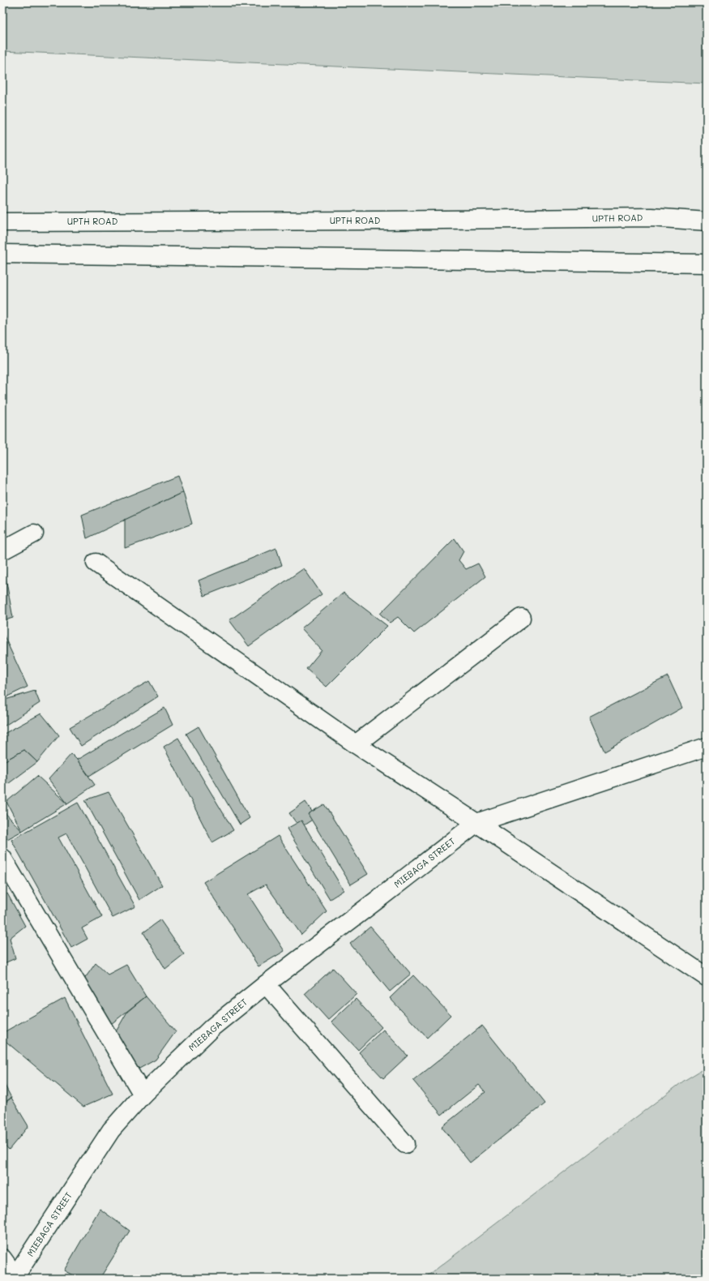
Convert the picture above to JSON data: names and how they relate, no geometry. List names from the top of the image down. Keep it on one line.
{"streets":{"street":["UPTH ROAD","MIEBAGA STREET"]}}
